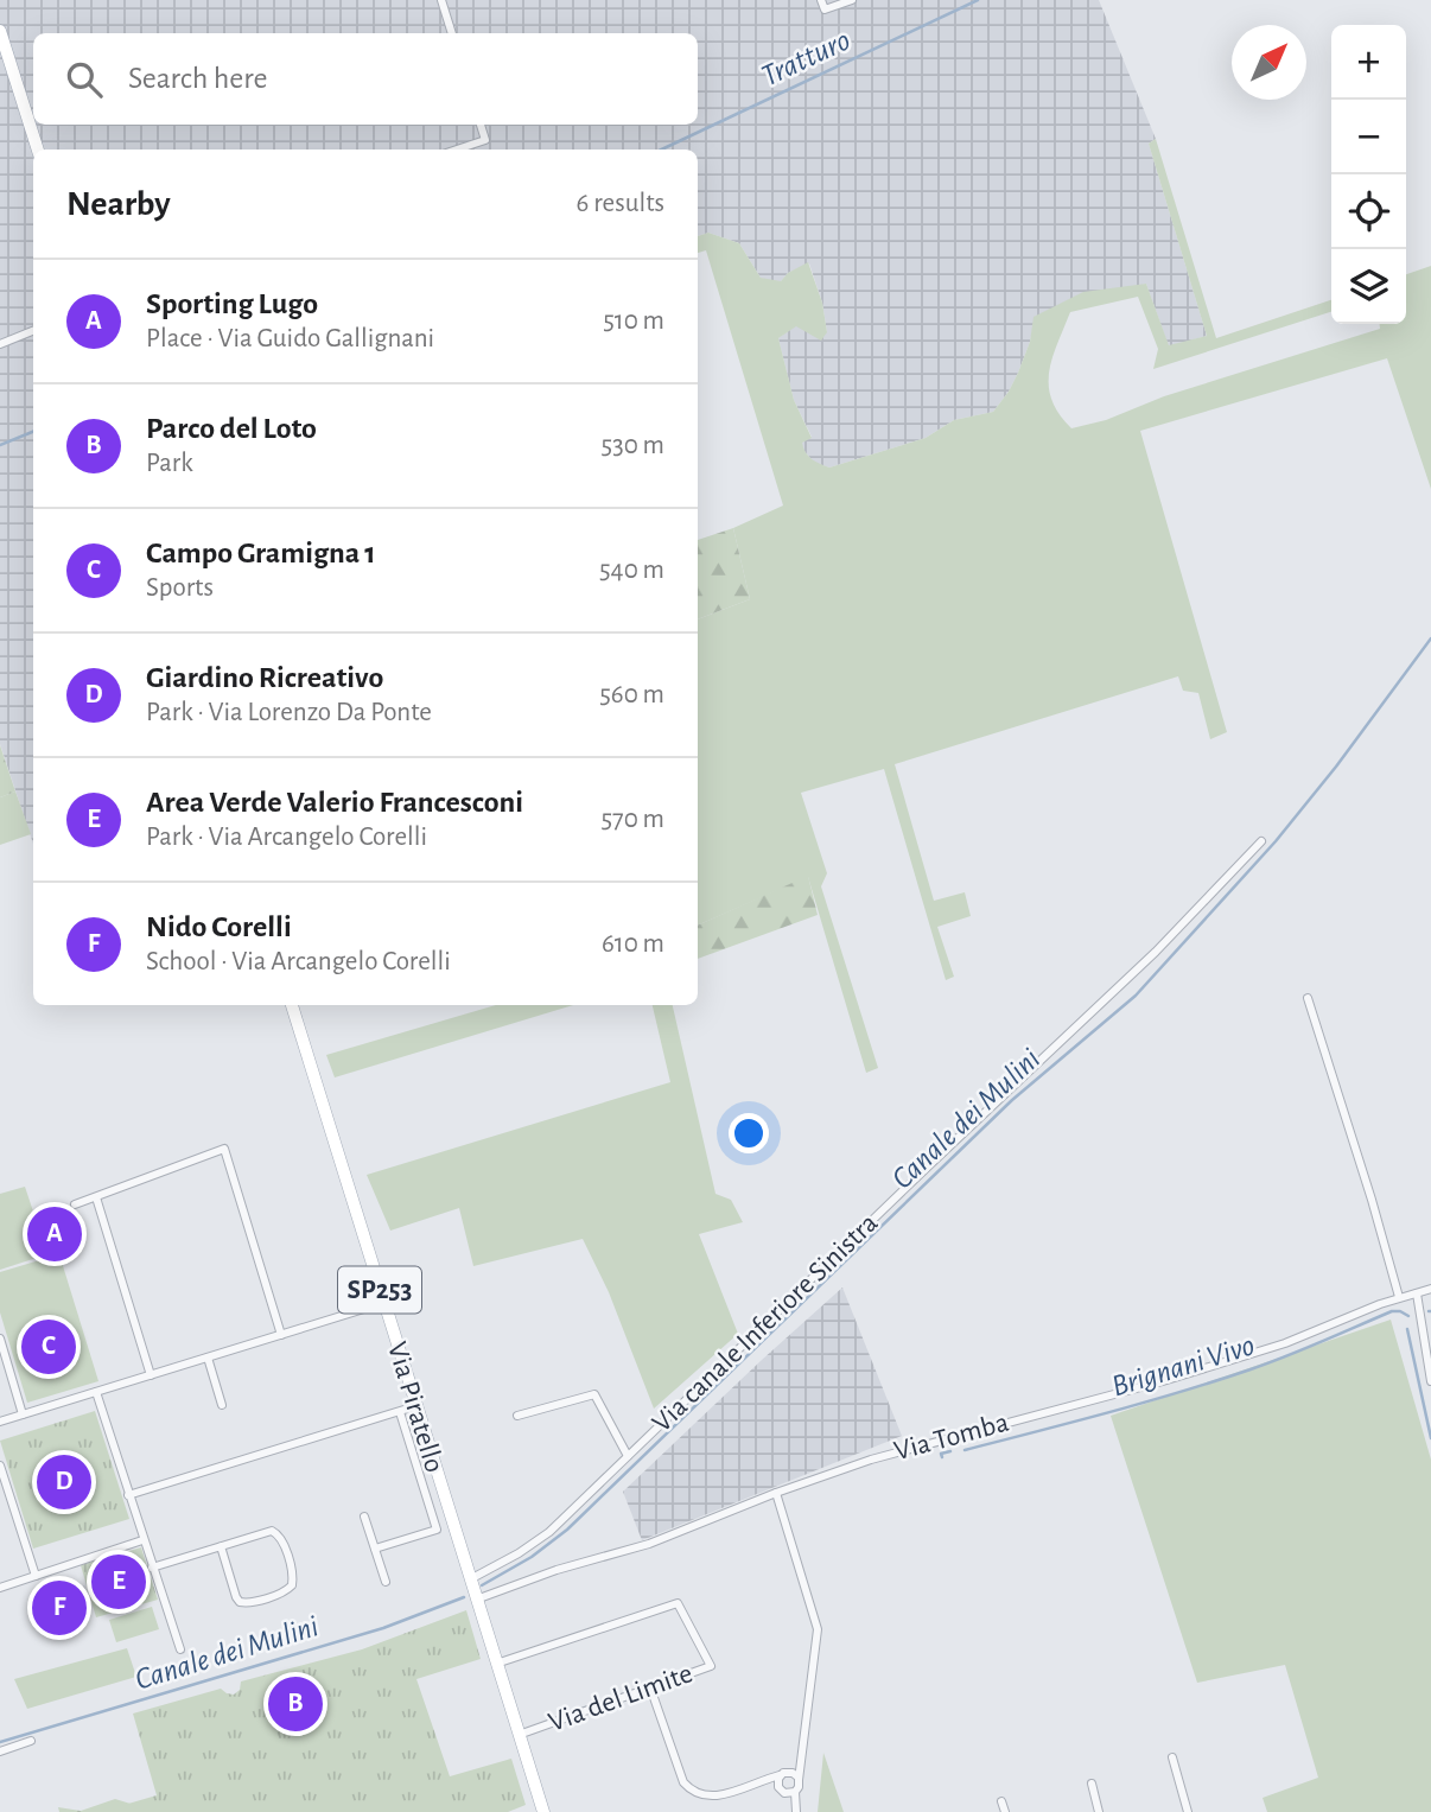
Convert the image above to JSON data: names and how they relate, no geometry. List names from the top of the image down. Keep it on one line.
{"streets":{"main road":["SP253","Via Piratello"],"street":["Via canale Inferiore Sinistra","Via Tomba","Via del Limite"]},"crossings":[["Via canale Inferiore Sinistra","Via Piratello"],["Via Piratello","Via Tomba"],["Via Piratello","Via del Limite"]],"water":["Tratturo","Canale dei Mulini","Brignani Vivo"],"north":"top right","page":{"map_buttons":["+","−"],"search":"Search here","heading":["Nearby","6 results"],"list":[{"mark":"A","name":"Sporting Lugo","note":"Place · Via Guido Gallignani","value":"510 m"},{"mark":"B","name":"Parco del Loto","note":"Park","value":"530 m"},{"mark":"C","name":"Campo Gramigna 1","note":"Sports","value":"540 m"},{"mark":"D","name":"Giardino Ricreativo","note":"Park · Via Lorenzo Da Ponte","value":"560 m"},{"mark":"E","name":"Area Verde Valerio Francesconi","note":"Park · Via Arcangelo Corelli","value":"570 m"},{"mark":"F","name":"Nido Corelli","note":"School · Via Arcangelo Corelli","value":"610 m"}],"pins":["A","C","D","E","F","B"]}}
